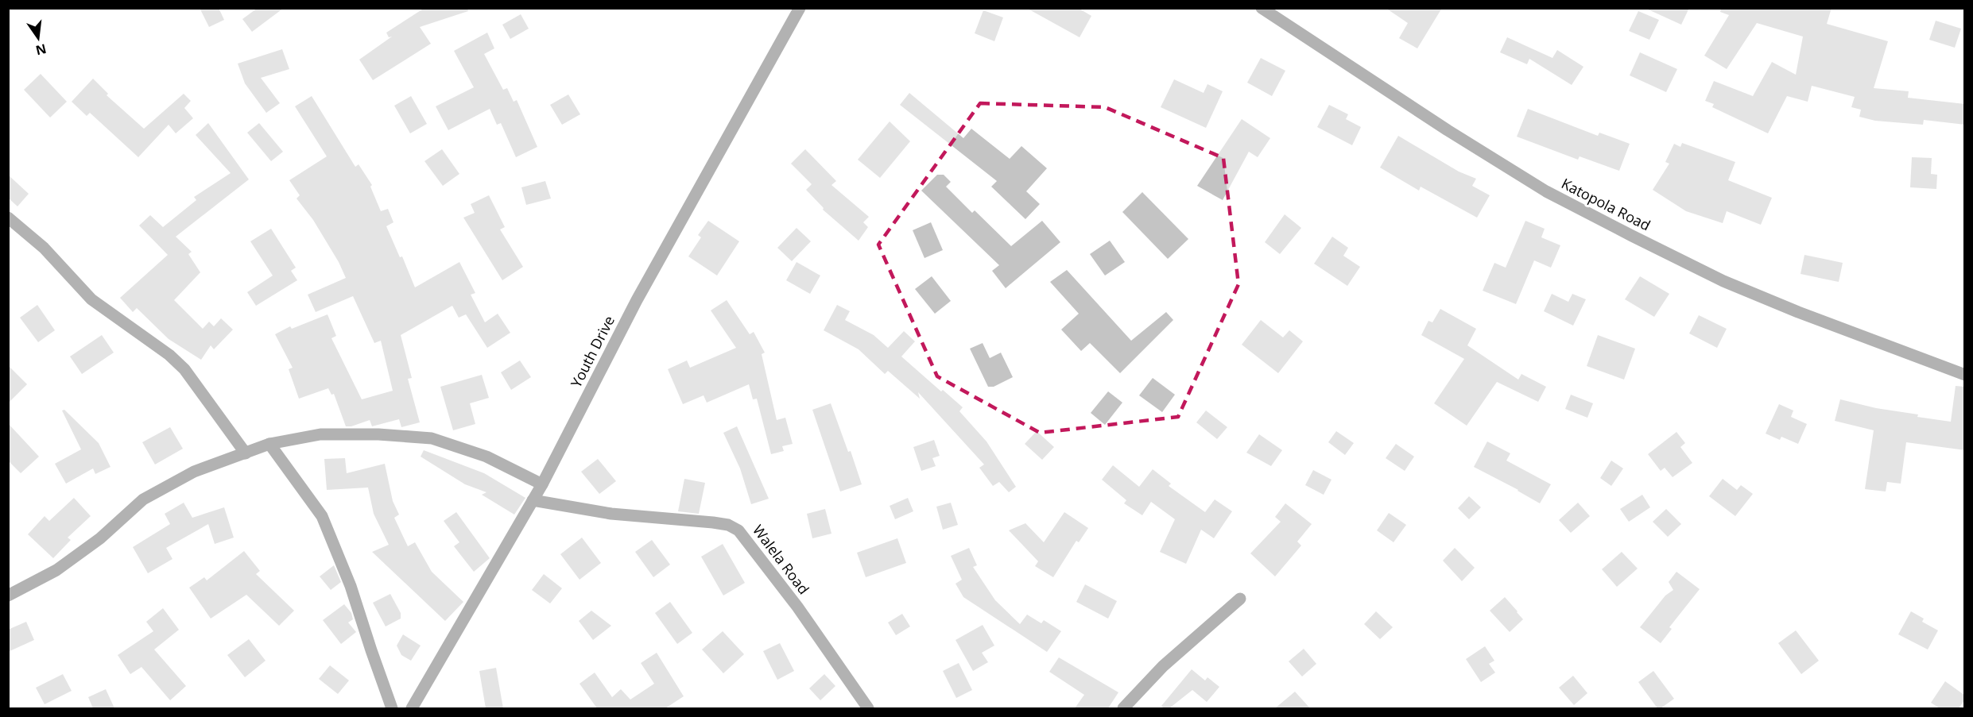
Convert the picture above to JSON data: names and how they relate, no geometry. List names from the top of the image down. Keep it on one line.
{"streets":{"street":["Katopola Road","Youth Drive","Walela Road"]},"crossings":[["Youth Drive","Walela Road"]],"north":"bottom"}
